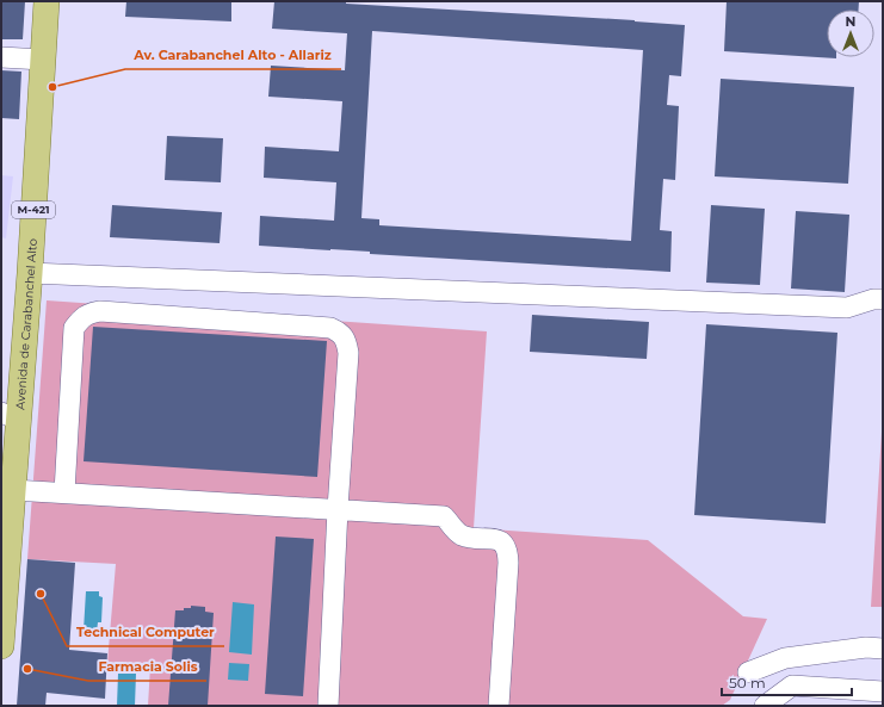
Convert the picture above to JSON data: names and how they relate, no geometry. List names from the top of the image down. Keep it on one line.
{"streets":{"main road":["M-421","Avenida de Carabanchel Alto"]},"places":["Av. Carabanchel Alto - Allariz","Technical Computer","Farmacia Solis"],"scale_bar":"50 m","north":"top"}
